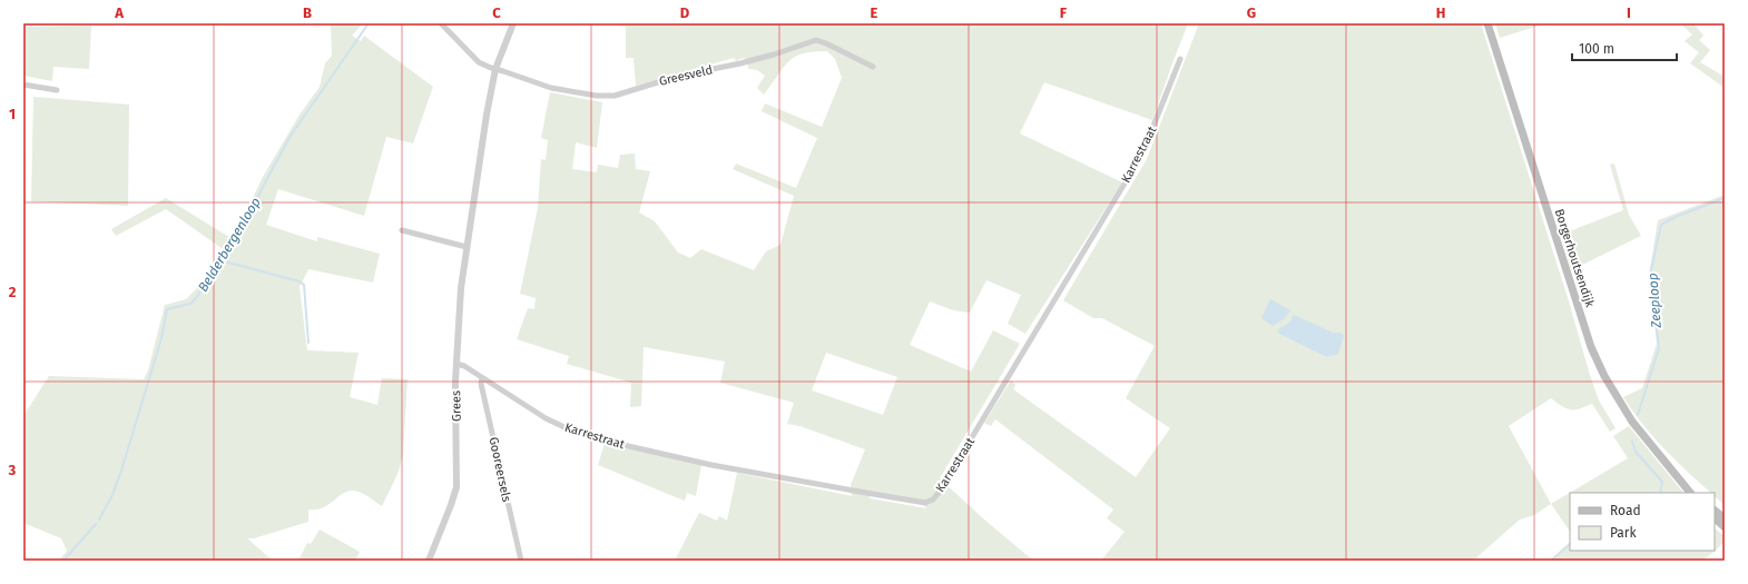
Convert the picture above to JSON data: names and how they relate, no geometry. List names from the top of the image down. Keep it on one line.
{"streets":{"main road":["Borgerhoutsendijk"],"street":["Greesveld","Karrestraat","Grees","Gooreersels"]},"crossings":[["Greesveld","Grees"],["Karrestraat","Grees"],["Karrestraat","Gooreersels"]],"water":["Belderbergenloop","Zeeploop"],"legend":["Road","Park"],"scale_bar":"100 m","grid":{"columns":["A","B","C","D","E","F","G","H","I"],"rows":["1","2","3"]}}
